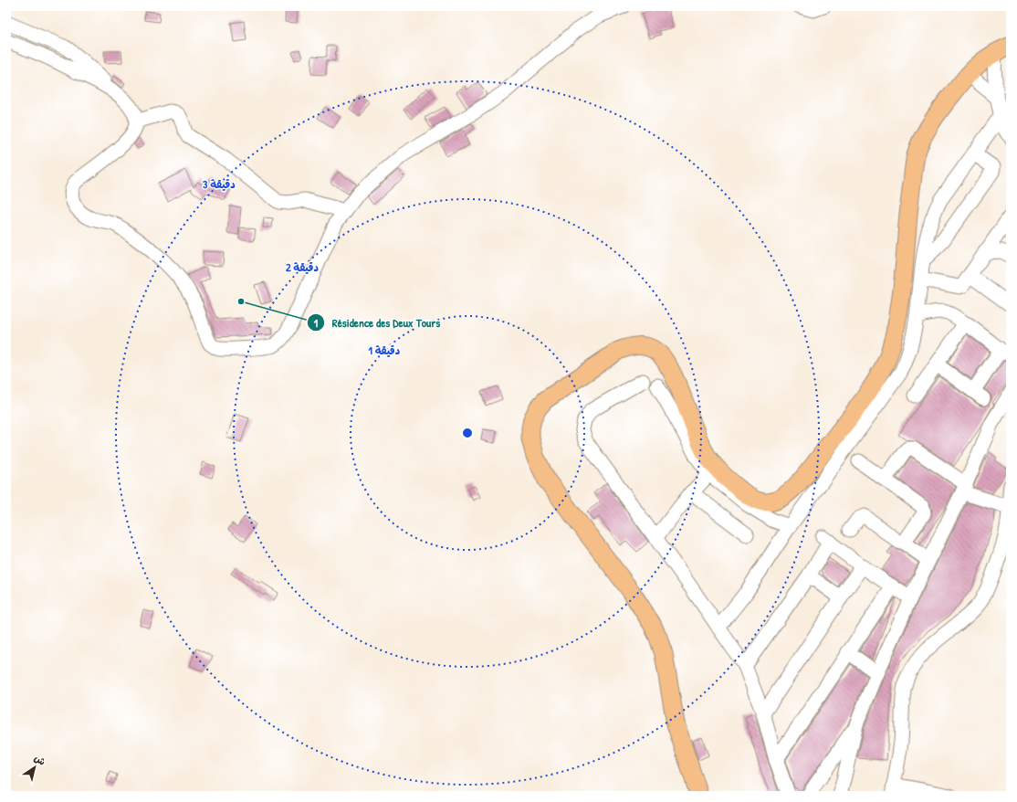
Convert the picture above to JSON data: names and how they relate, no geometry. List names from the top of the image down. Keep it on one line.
{"places":["Résidence des Deux Tours"],"north":"top right","rings":["3 دقيقة","2 دقيقة","1 دقيقة"]}
